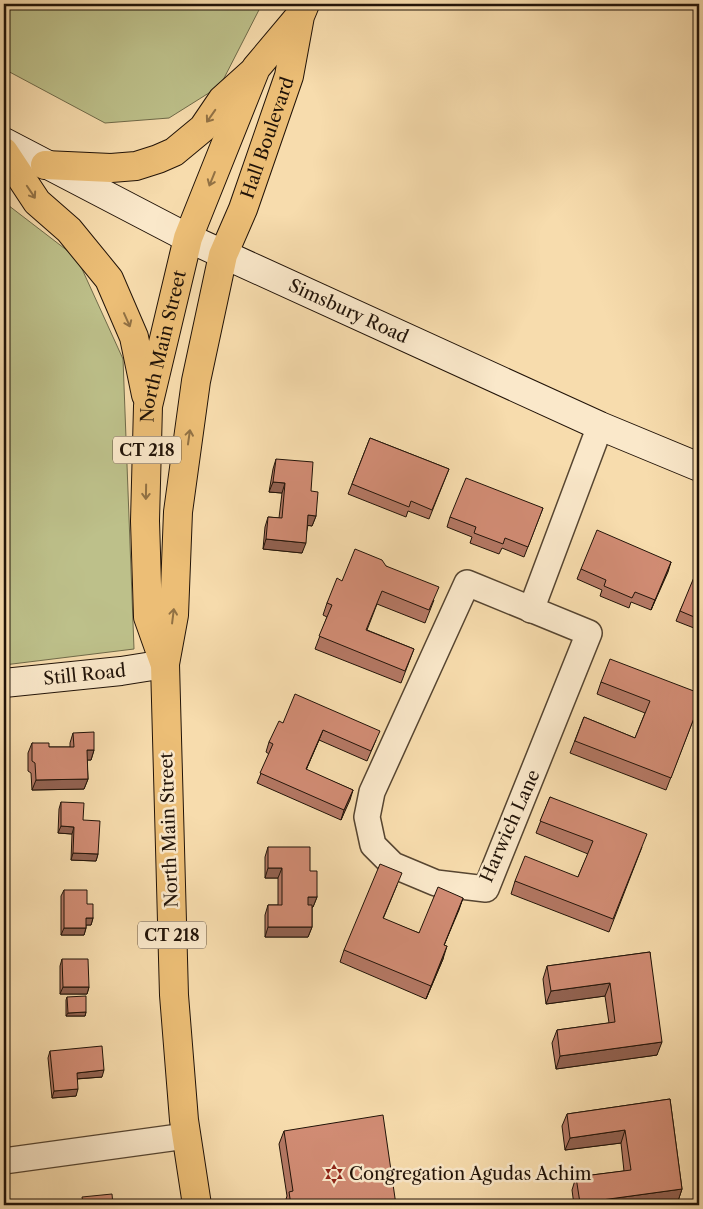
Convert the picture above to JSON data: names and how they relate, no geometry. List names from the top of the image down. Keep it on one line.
{"streets":{"main road":["Hall Boulevard","Simsbury Road","North Main Street","CT 218","Still Road"],"street":["Harwich Lane"]},"crossings":[["Hall Boulevard","Simsbury Road"],["Hall Boulevard","North Main Street"],["Simsbury Road","North Main Street"],["North Main Street","Still Road"]],"places":{"synagogue":["Congregation Agudas Achim"]}}
